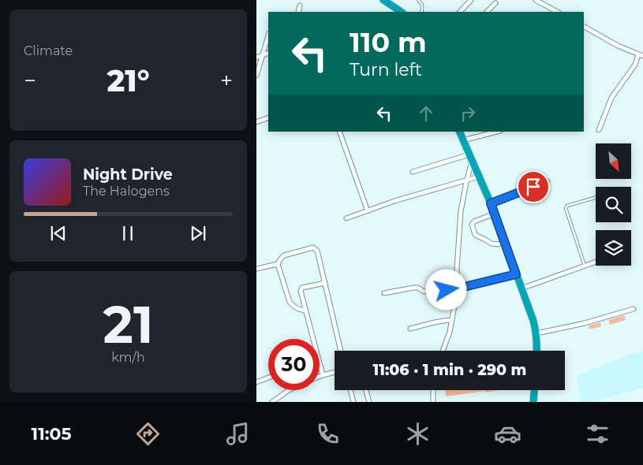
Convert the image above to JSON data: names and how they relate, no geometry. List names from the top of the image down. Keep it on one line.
{"north":"bottom right","page":{"tile":["Climate",["21","km/h"]],"turn":["110 m","Turn left"],"heat":["−","21°","+"],"song":["Night Drive","The Halogens"],"limit":"30","trip":"11:06 · 1 min · 290 m","tabs":"11:05"}}
